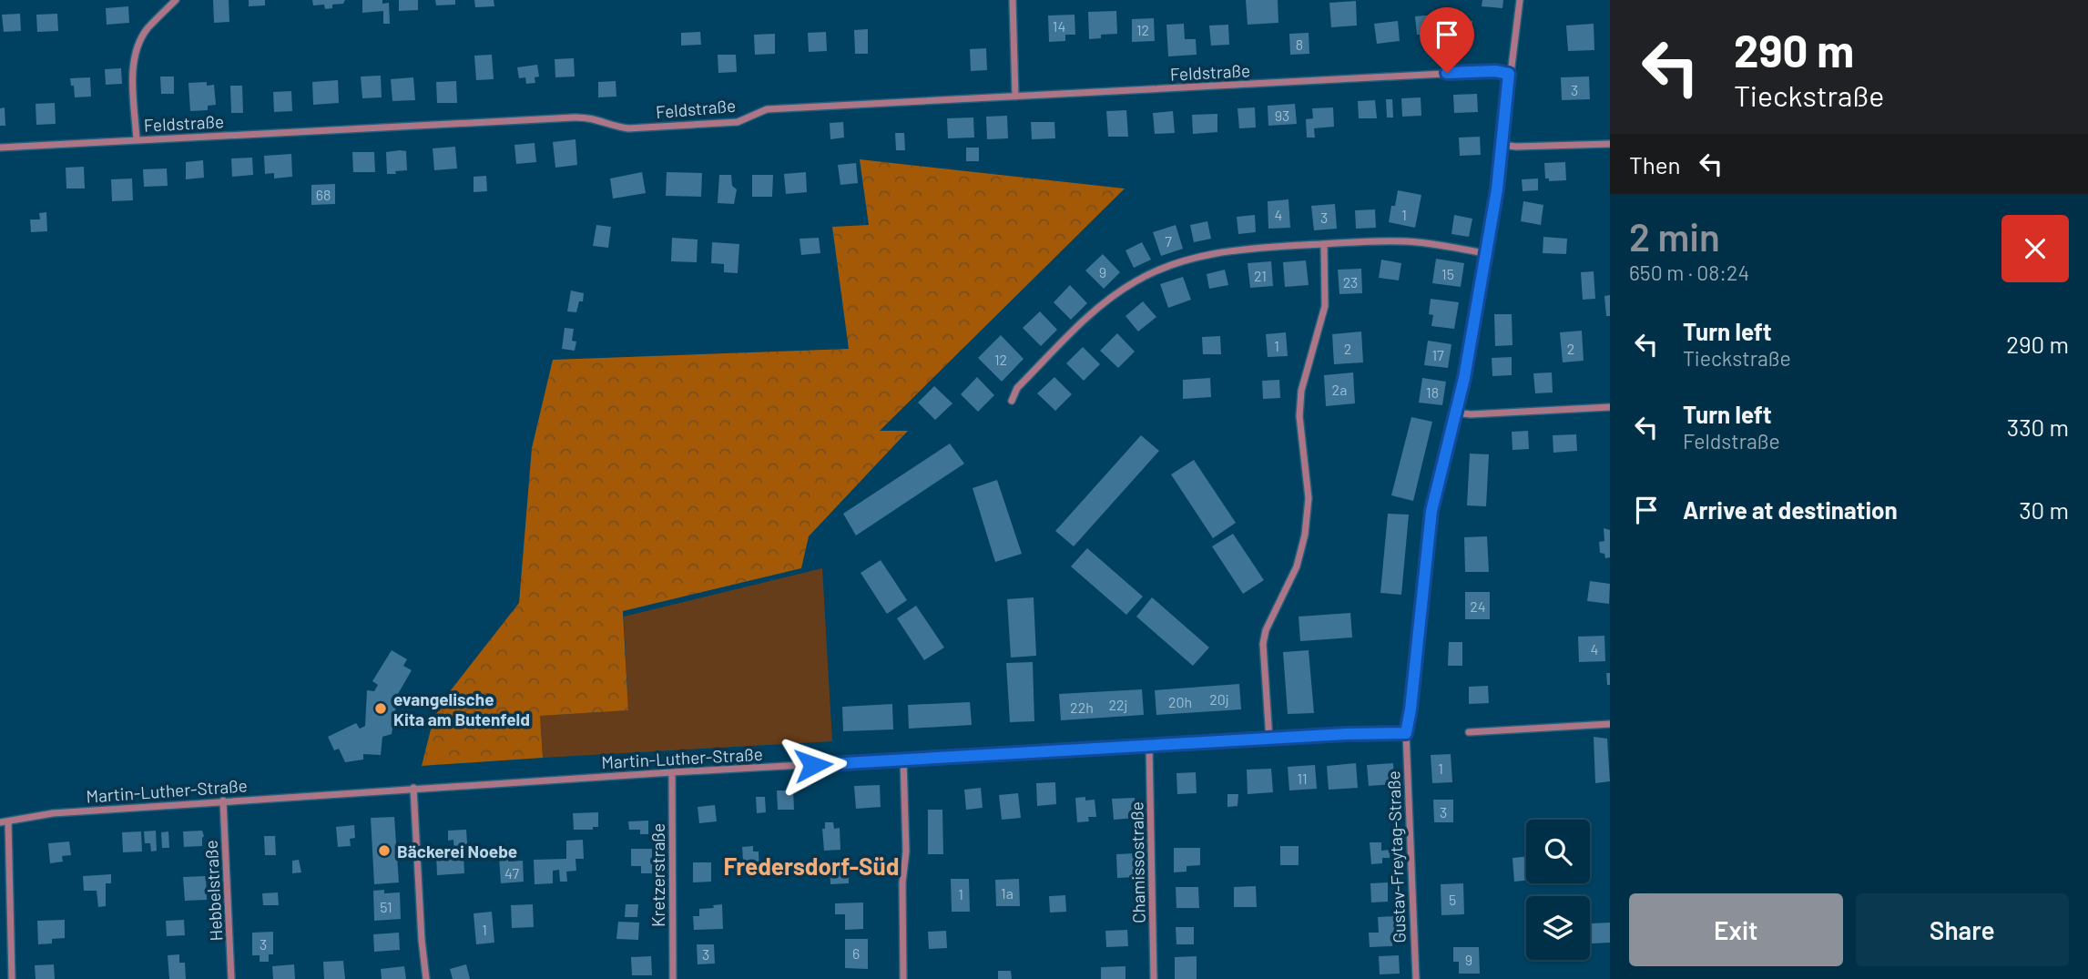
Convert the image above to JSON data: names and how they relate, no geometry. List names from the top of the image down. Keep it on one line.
{"streets":{"street":["Feldstraße","Martin-Luther-Straße","Gustav-Freytag-Straße","Chamissostraße","Kretzerstraße","Hebbelstraße"]},"crossings":[["Feldstraße","Gustav-Freytag-Straße"],["Martin-Luther-Straße","Gustav-Freytag-Straße"],["Martin-Luther-Straße","Chamissostraße"],["Martin-Luther-Straße","Kretzerstraße"],["Martin-Luther-Straße","Hebbelstraße"]],"districts":["Fredersdorf-Süd"],"places":["evangelische Kita am Butenfeld","Bäckerei Noebe"],"house_numbers":["14","12","8","3","93","68","4","1","3","7","9","15","21","23","1","2","2","17","12","2a","18","24","4","20j","20h","22j","22h","1","11","3","47","1a","1","5","51","1","3","6","3","9"],"page":{"turn":["290 m","Tieckstraße"],"then":"Then","heading":["2 min","650 m · 08:24"],"list":[{"name":"Turn left","note":"Tieckstraße","value":"290 m"},{"name":"Turn left","note":"Feldstraße","value":"330 m"},{"name":"Arrive at destination","value":"30 m"}],"buttons":["Exit","Share"]}}
